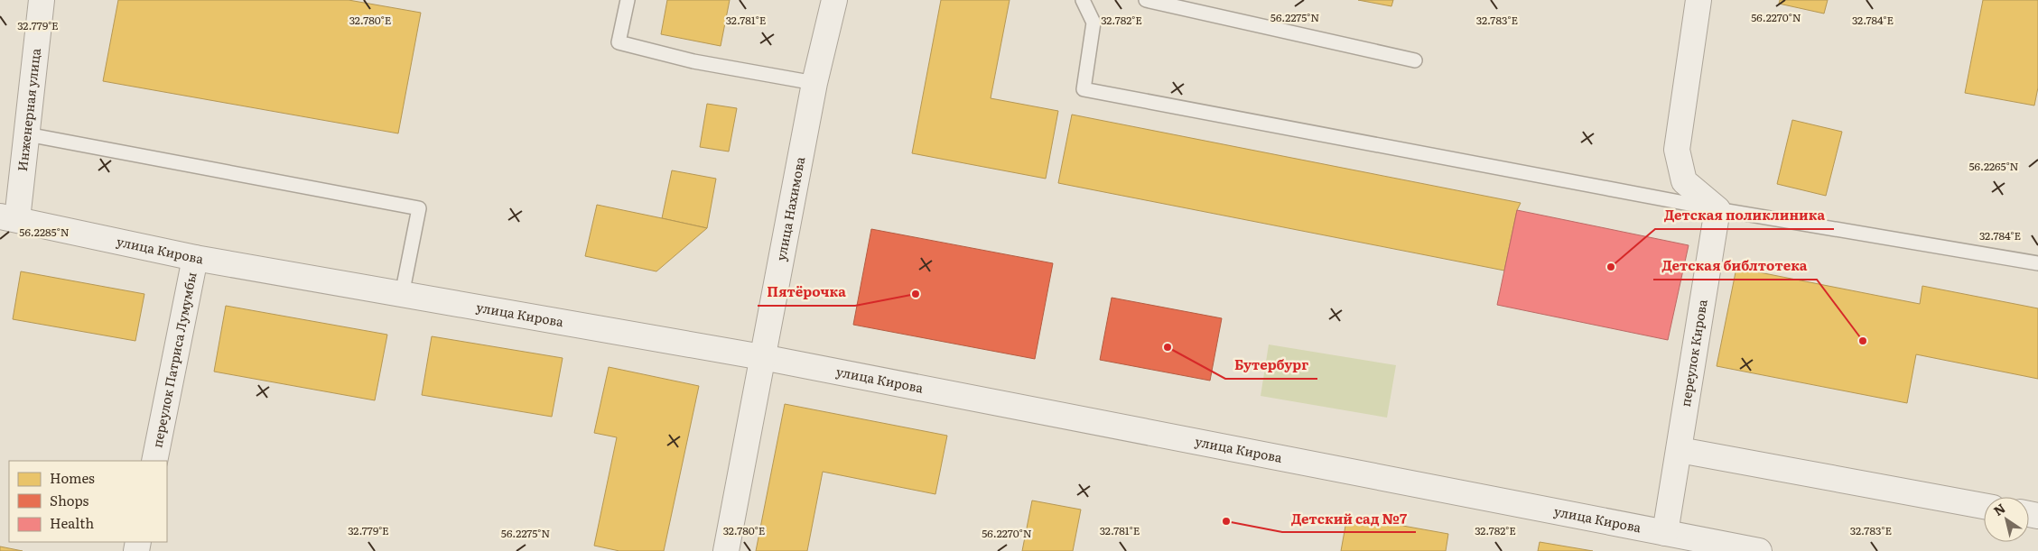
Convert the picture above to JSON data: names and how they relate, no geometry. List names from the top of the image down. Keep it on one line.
{"streets":{"street":["Инженерная улица","улица Нахимова","улица Кирова","переулок Кирова","переулок Патриса Лумумбы"]},"crossings":[["Инженерная улица","улица Кирова"],["улица Нахимова","улица Кирова"],["улица Кирова","переулок Кирова"],["улица Кирова","переулок Патриса Лумумбы"]],"places":["Детская поликлиника","Пятёрочка","Детская библтотека","Бутербург","Детский сад №7"],"legend":["Homes","Shops","Health"],"north":"top left","coordinates":["56.2275°N","56.2270°N","32.784°E","32.780°E","32.781°E","32.782°E","32.783°E","32.779°E","56.2265°N","56.2285°N"]}
